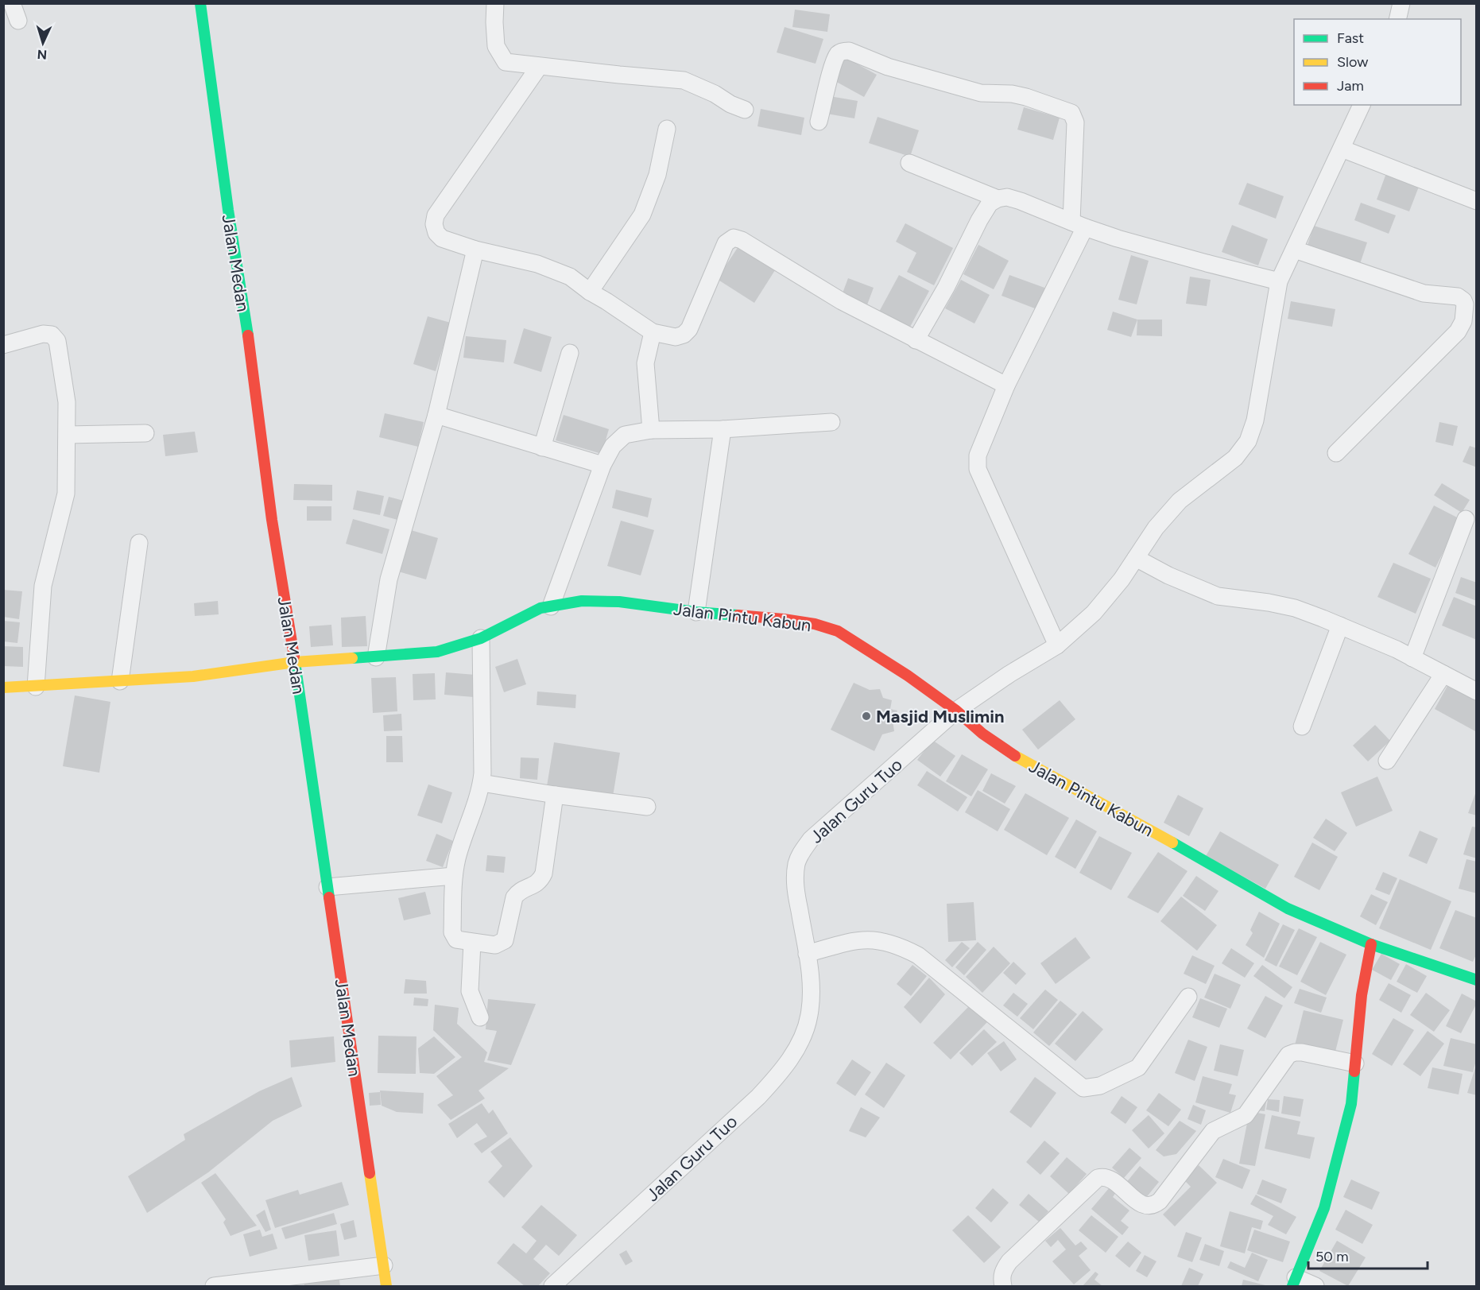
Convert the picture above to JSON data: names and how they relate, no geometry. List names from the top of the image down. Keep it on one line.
{"streets":{"street":["Jalan Medan","Jalan Pintu Kabun","Jalan Guru Tuo"]},"crossings":[["Jalan Medan","Jalan Pintu Kabun"],["Jalan Pintu Kabun","Jalan Guru Tuo"]],"places":["Masjid Muslimin"],"legend":["Fast","Slow","Jam"],"scale_bar":"50 m","north":"bottom"}
